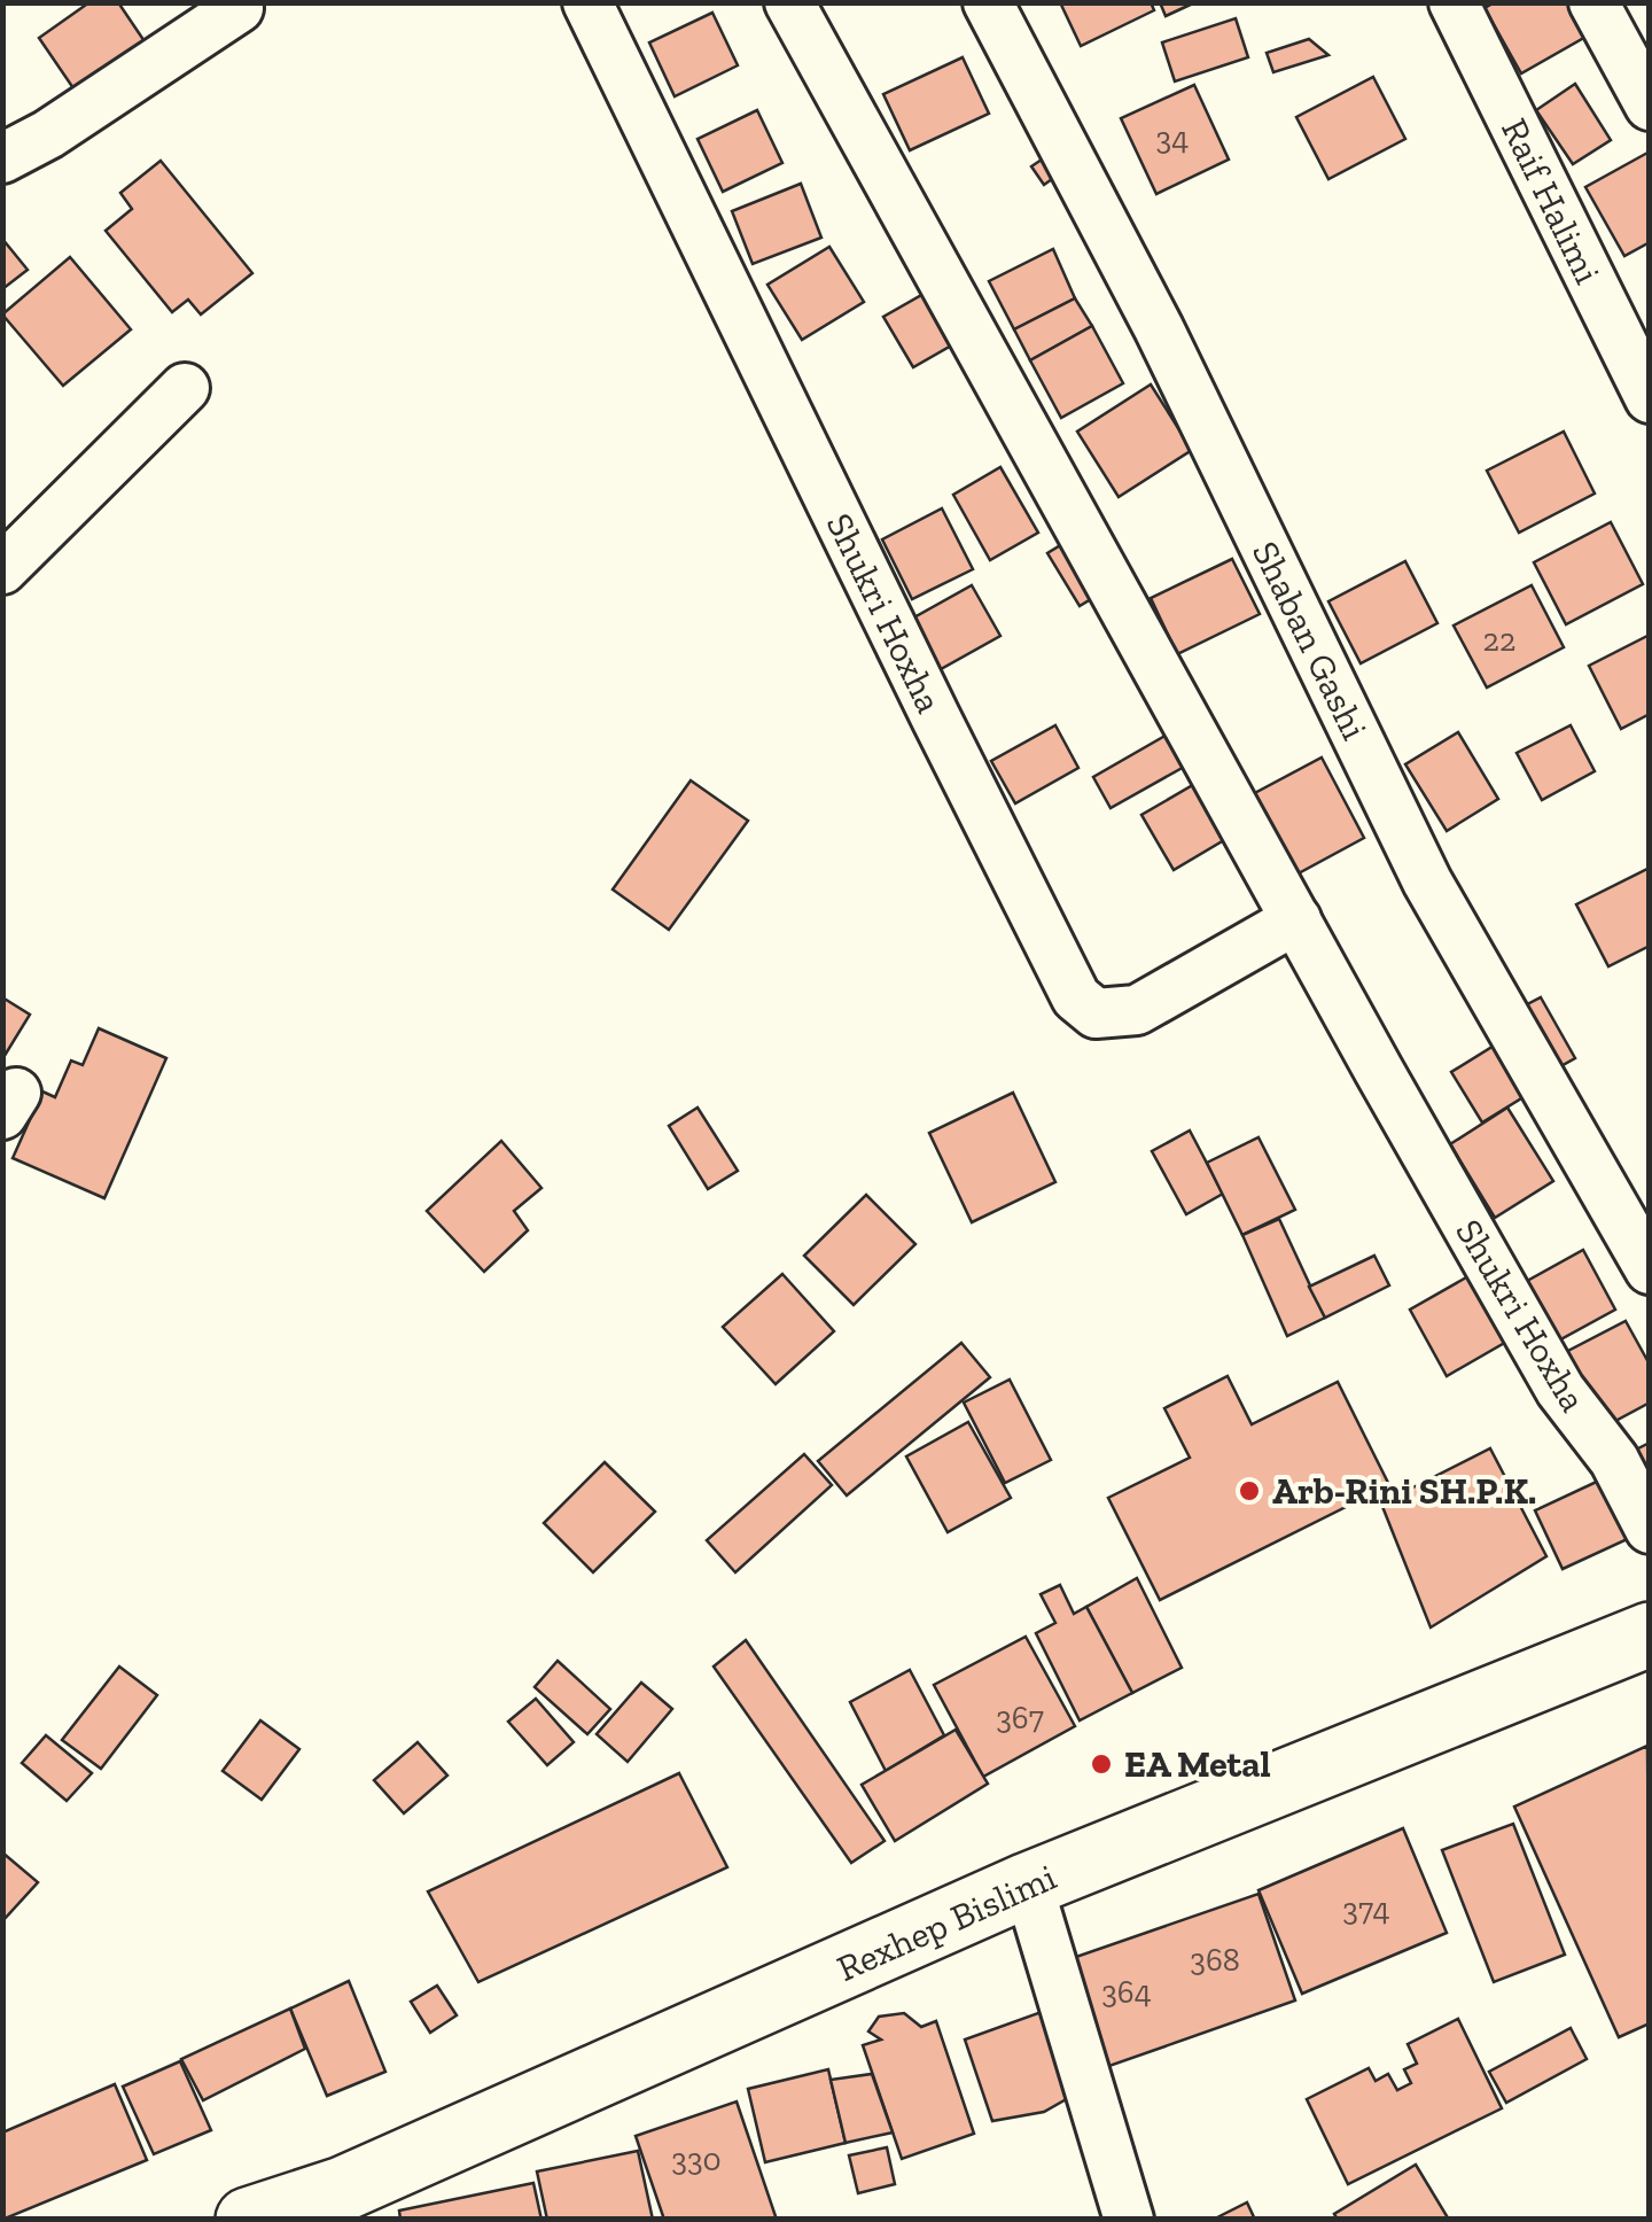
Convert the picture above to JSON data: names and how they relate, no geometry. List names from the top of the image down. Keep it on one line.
{"streets":{"main road":["Rexhep Bislimi"],"street":["Raif Halimi","Shukri Hoxha","Shaban Gashi"]},"places":["Arb-Rini SH.P.K.","EA Metal"],"house_numbers":["34","22","367","374","368","364","330"]}
